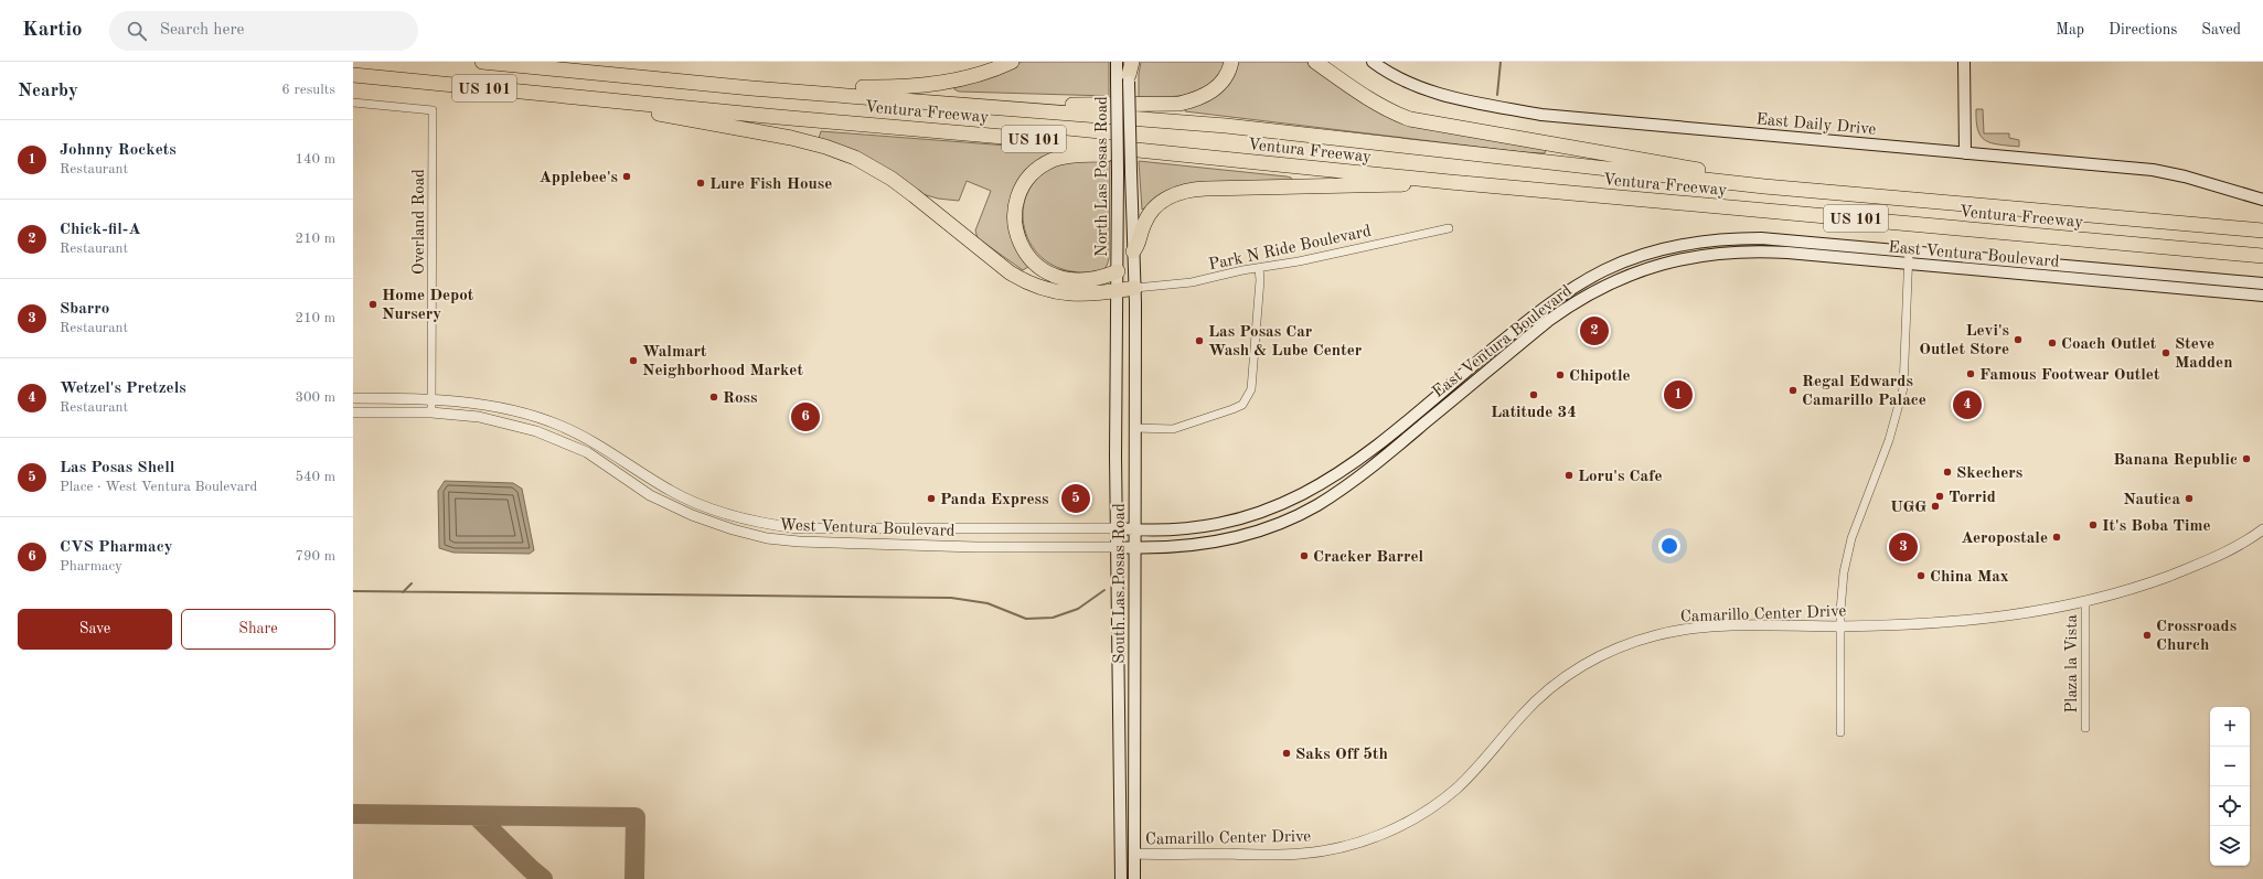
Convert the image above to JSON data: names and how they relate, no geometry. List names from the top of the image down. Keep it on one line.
{"streets":{"highway":["US 101","Ventura Freeway"],"main road":["East Daily Drive","North Las Posas Road","East Ventura Boulevard","South Las Posas Road"],"street":["Overland Road","Park N Ride Boulevard","West Ventura Boulevard","Camarillo Center Drive","Plaza la Vista"]},"crossings":[["North Las Posas Road","Park N Ride Boulevard"],["North Las Posas Road","South Las Posas Road"],["Overland Road","West Ventura Boulevard"],["Park N Ride Boulevard","South Las Posas Road"],["East Ventura Boulevard","West Ventura Boulevard"],["East Ventura Boulevard","South Las Posas Road"],["West Ventura Boulevard","South Las Posas Road"],["South Las Posas Road","Camarillo Center Drive"],["Camarillo Center Drive","Plaza la Vista"]],"places":["Applebee's","Lure Fish House","Home Depot Nursery","Levi's Outlet Store","Las Posas Car Wash & Lube Center","Coach Outlet","Steve Madden","Walmart Neighborhood Market","Famous Footwear Outlet","Chipotle","Regal Edwards Camarillo Palace","Latitude 34","Ross","Banana Republic","Skechers","Loru's Cafe","Torrid","Panda Express","Nautica","UGG","It's Boba Time","Aeropostale","Cracker Barrel","China Max","Crossroads Church","Saks Off 5th"],"page":{"header":"Kartio","search":"Search here","nav":["Map","Directions","Saved"],"heading":["Nearby","6 results"],"list":[{"mark":"1","name":"Johnny Rockets","note":"Restaurant","value":"140 m"},{"mark":"2","name":"Chick-fil-A","note":"Restaurant","value":"210 m"},{"mark":"3","name":"Sbarro","note":"Restaurant","value":"210 m"},{"mark":"4","name":"Wetzel's Pretzels","note":"Restaurant","value":"300 m"},{"mark":"5","name":"Las Posas Shell","note":"Place · West Ventura Boulevard","value":"540 m"},{"mark":"6","name":"CVS Pharmacy","note":"Pharmacy","value":"790 m"}],"pins":["2","1","4","6","5","3"],"buttons":["Save","Share"],"map_buttons":["+","−"]}}
